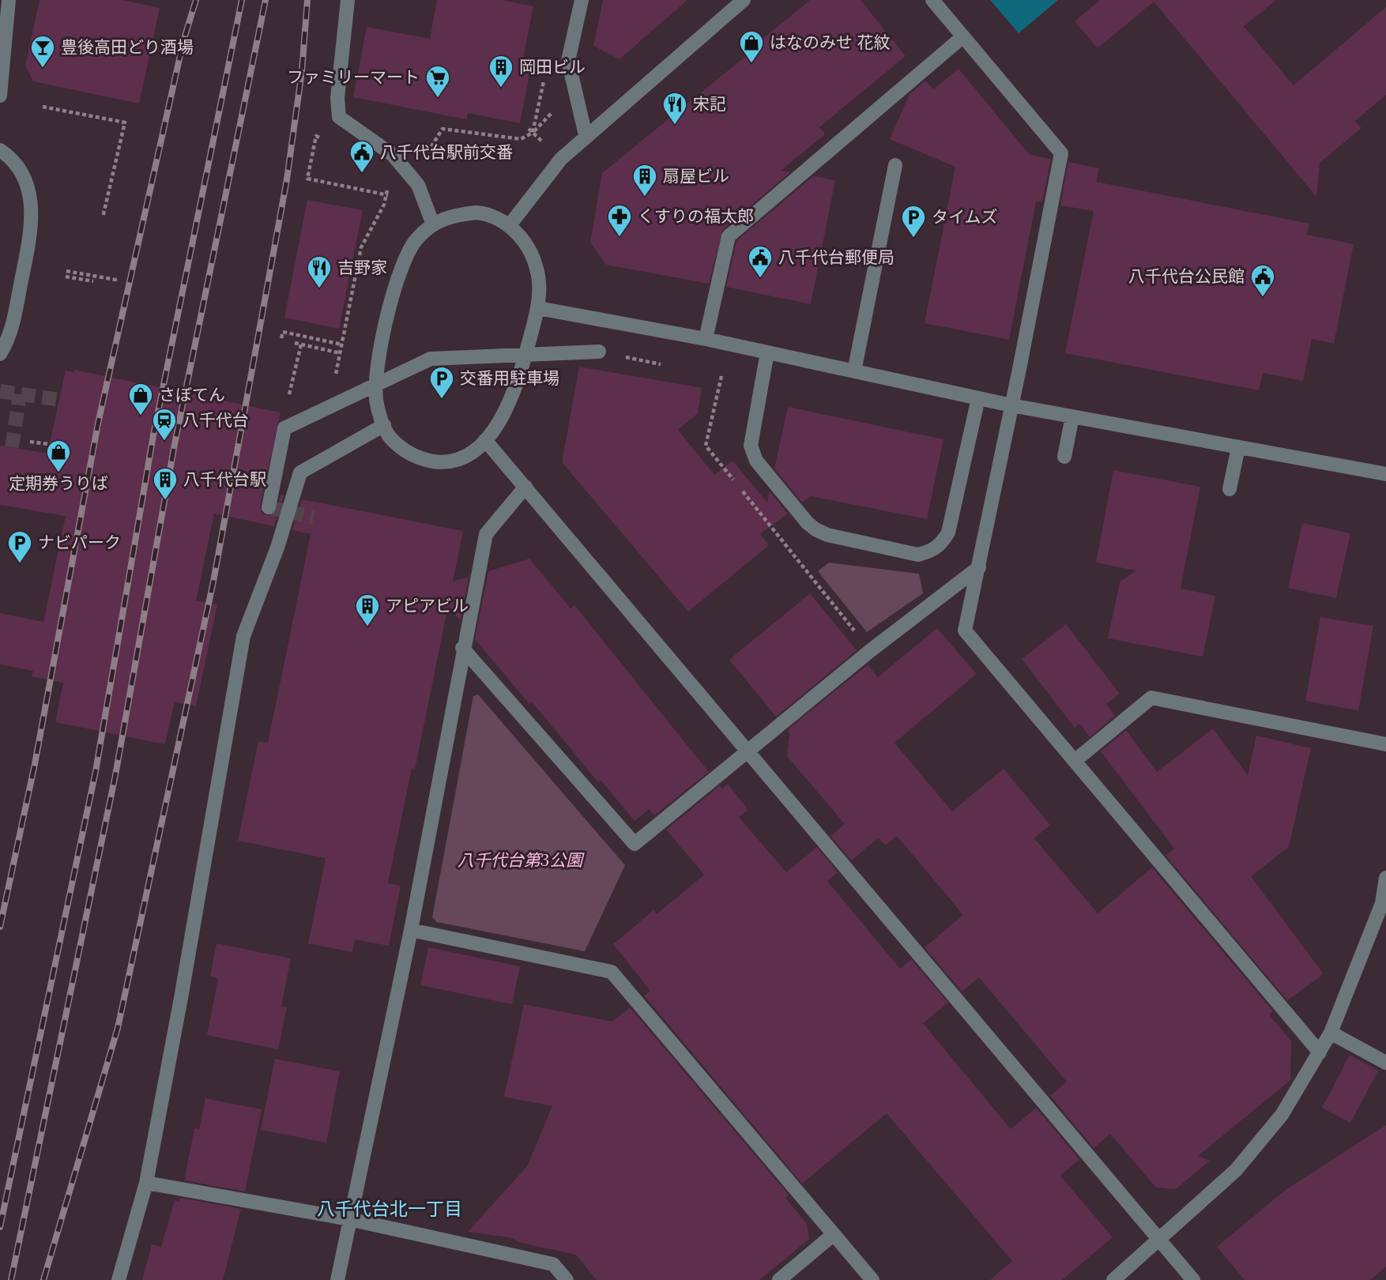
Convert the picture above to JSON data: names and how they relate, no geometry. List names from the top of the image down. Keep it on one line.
{"districts":["八千代台北一丁目"],"parks":["八千代台第3公園"],"places":{"shop":["はなのみせ 花紋","さぼてん","定期券うりば"],"bar":["豊後高田どり酒場"],"building":["岡田ビル","扇屋ビル","八千代台駅","アピアビル"],"supermarket":["ファミリーマート"],"restaurant":["宋記","吉野家"],"public building":["八千代台駅前交番","八千代台郵便局","八千代台公民館"],"pharmacy":["くすりの福太郎"],"parking":["タイムズ","交番用駐車場","ナビパーク"],"station":["八千代台"]}}
